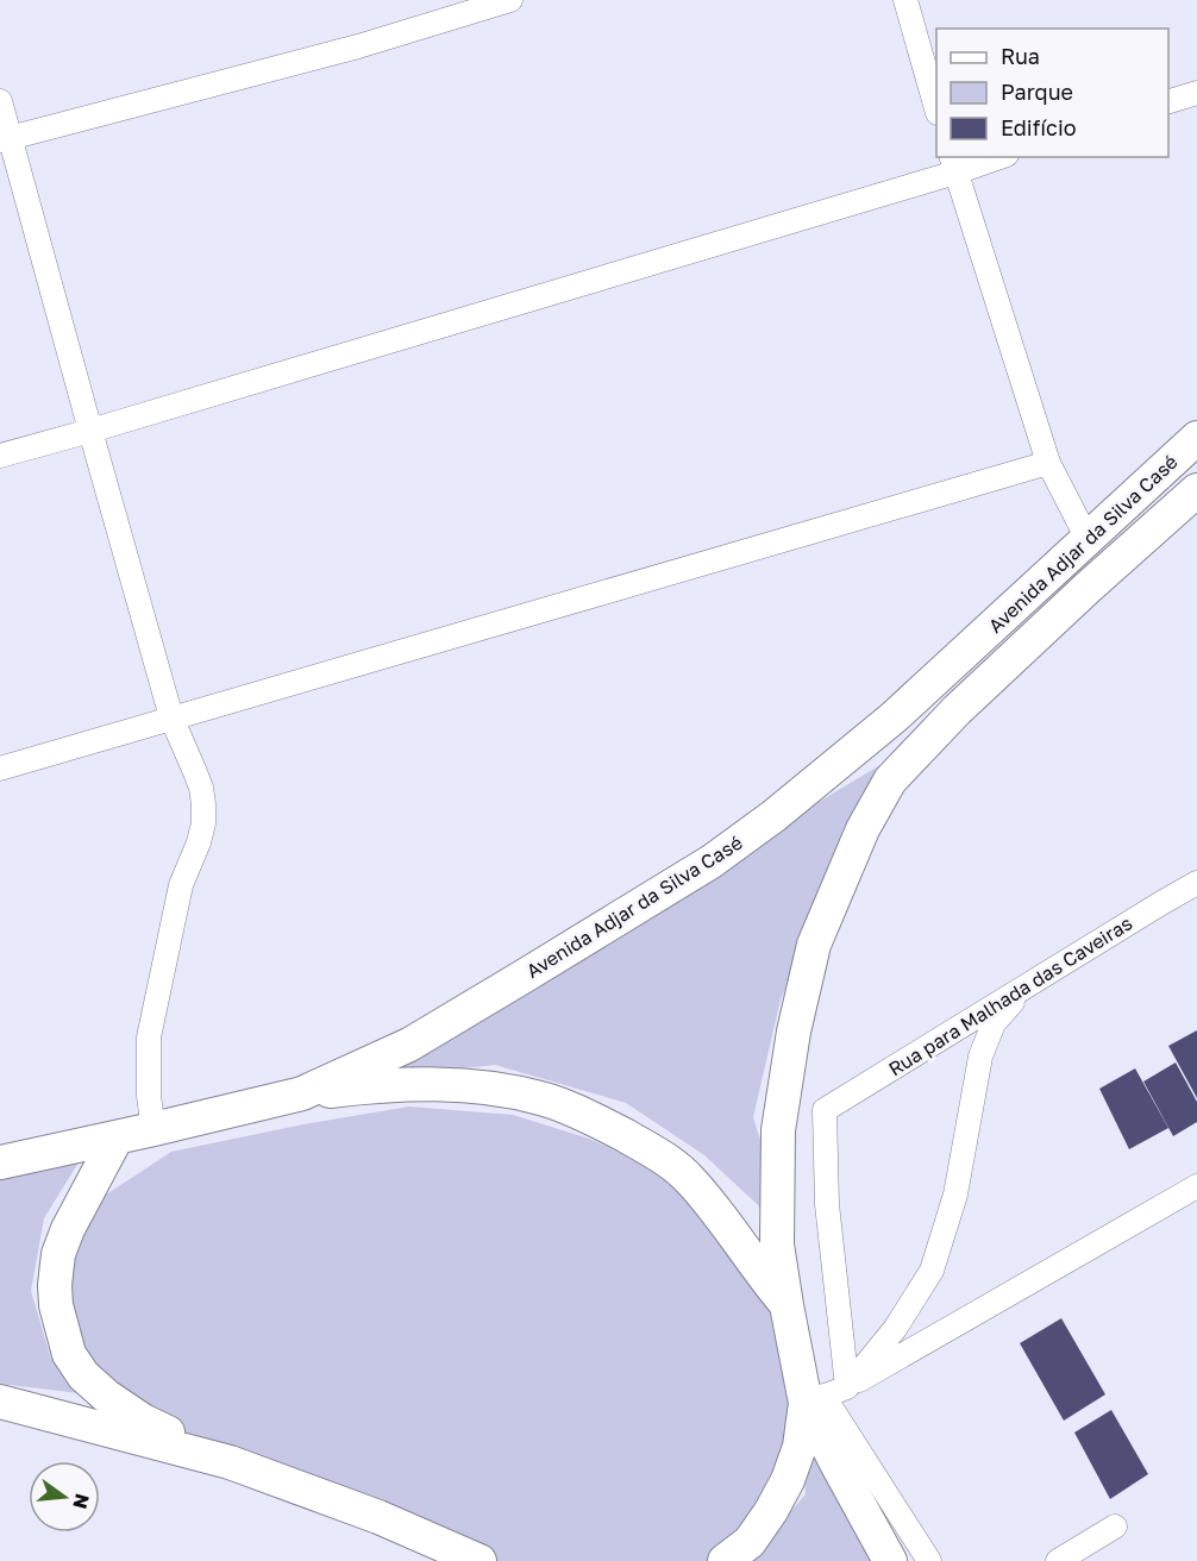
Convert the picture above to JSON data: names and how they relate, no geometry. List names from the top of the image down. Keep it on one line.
{"streets":{"main road":["Avenida Adjar da Silva Casé"],"street":["Rua para Malhada das Caveiras"]},"legend":["Rua","Parque","Edifício"],"north":"right"}
